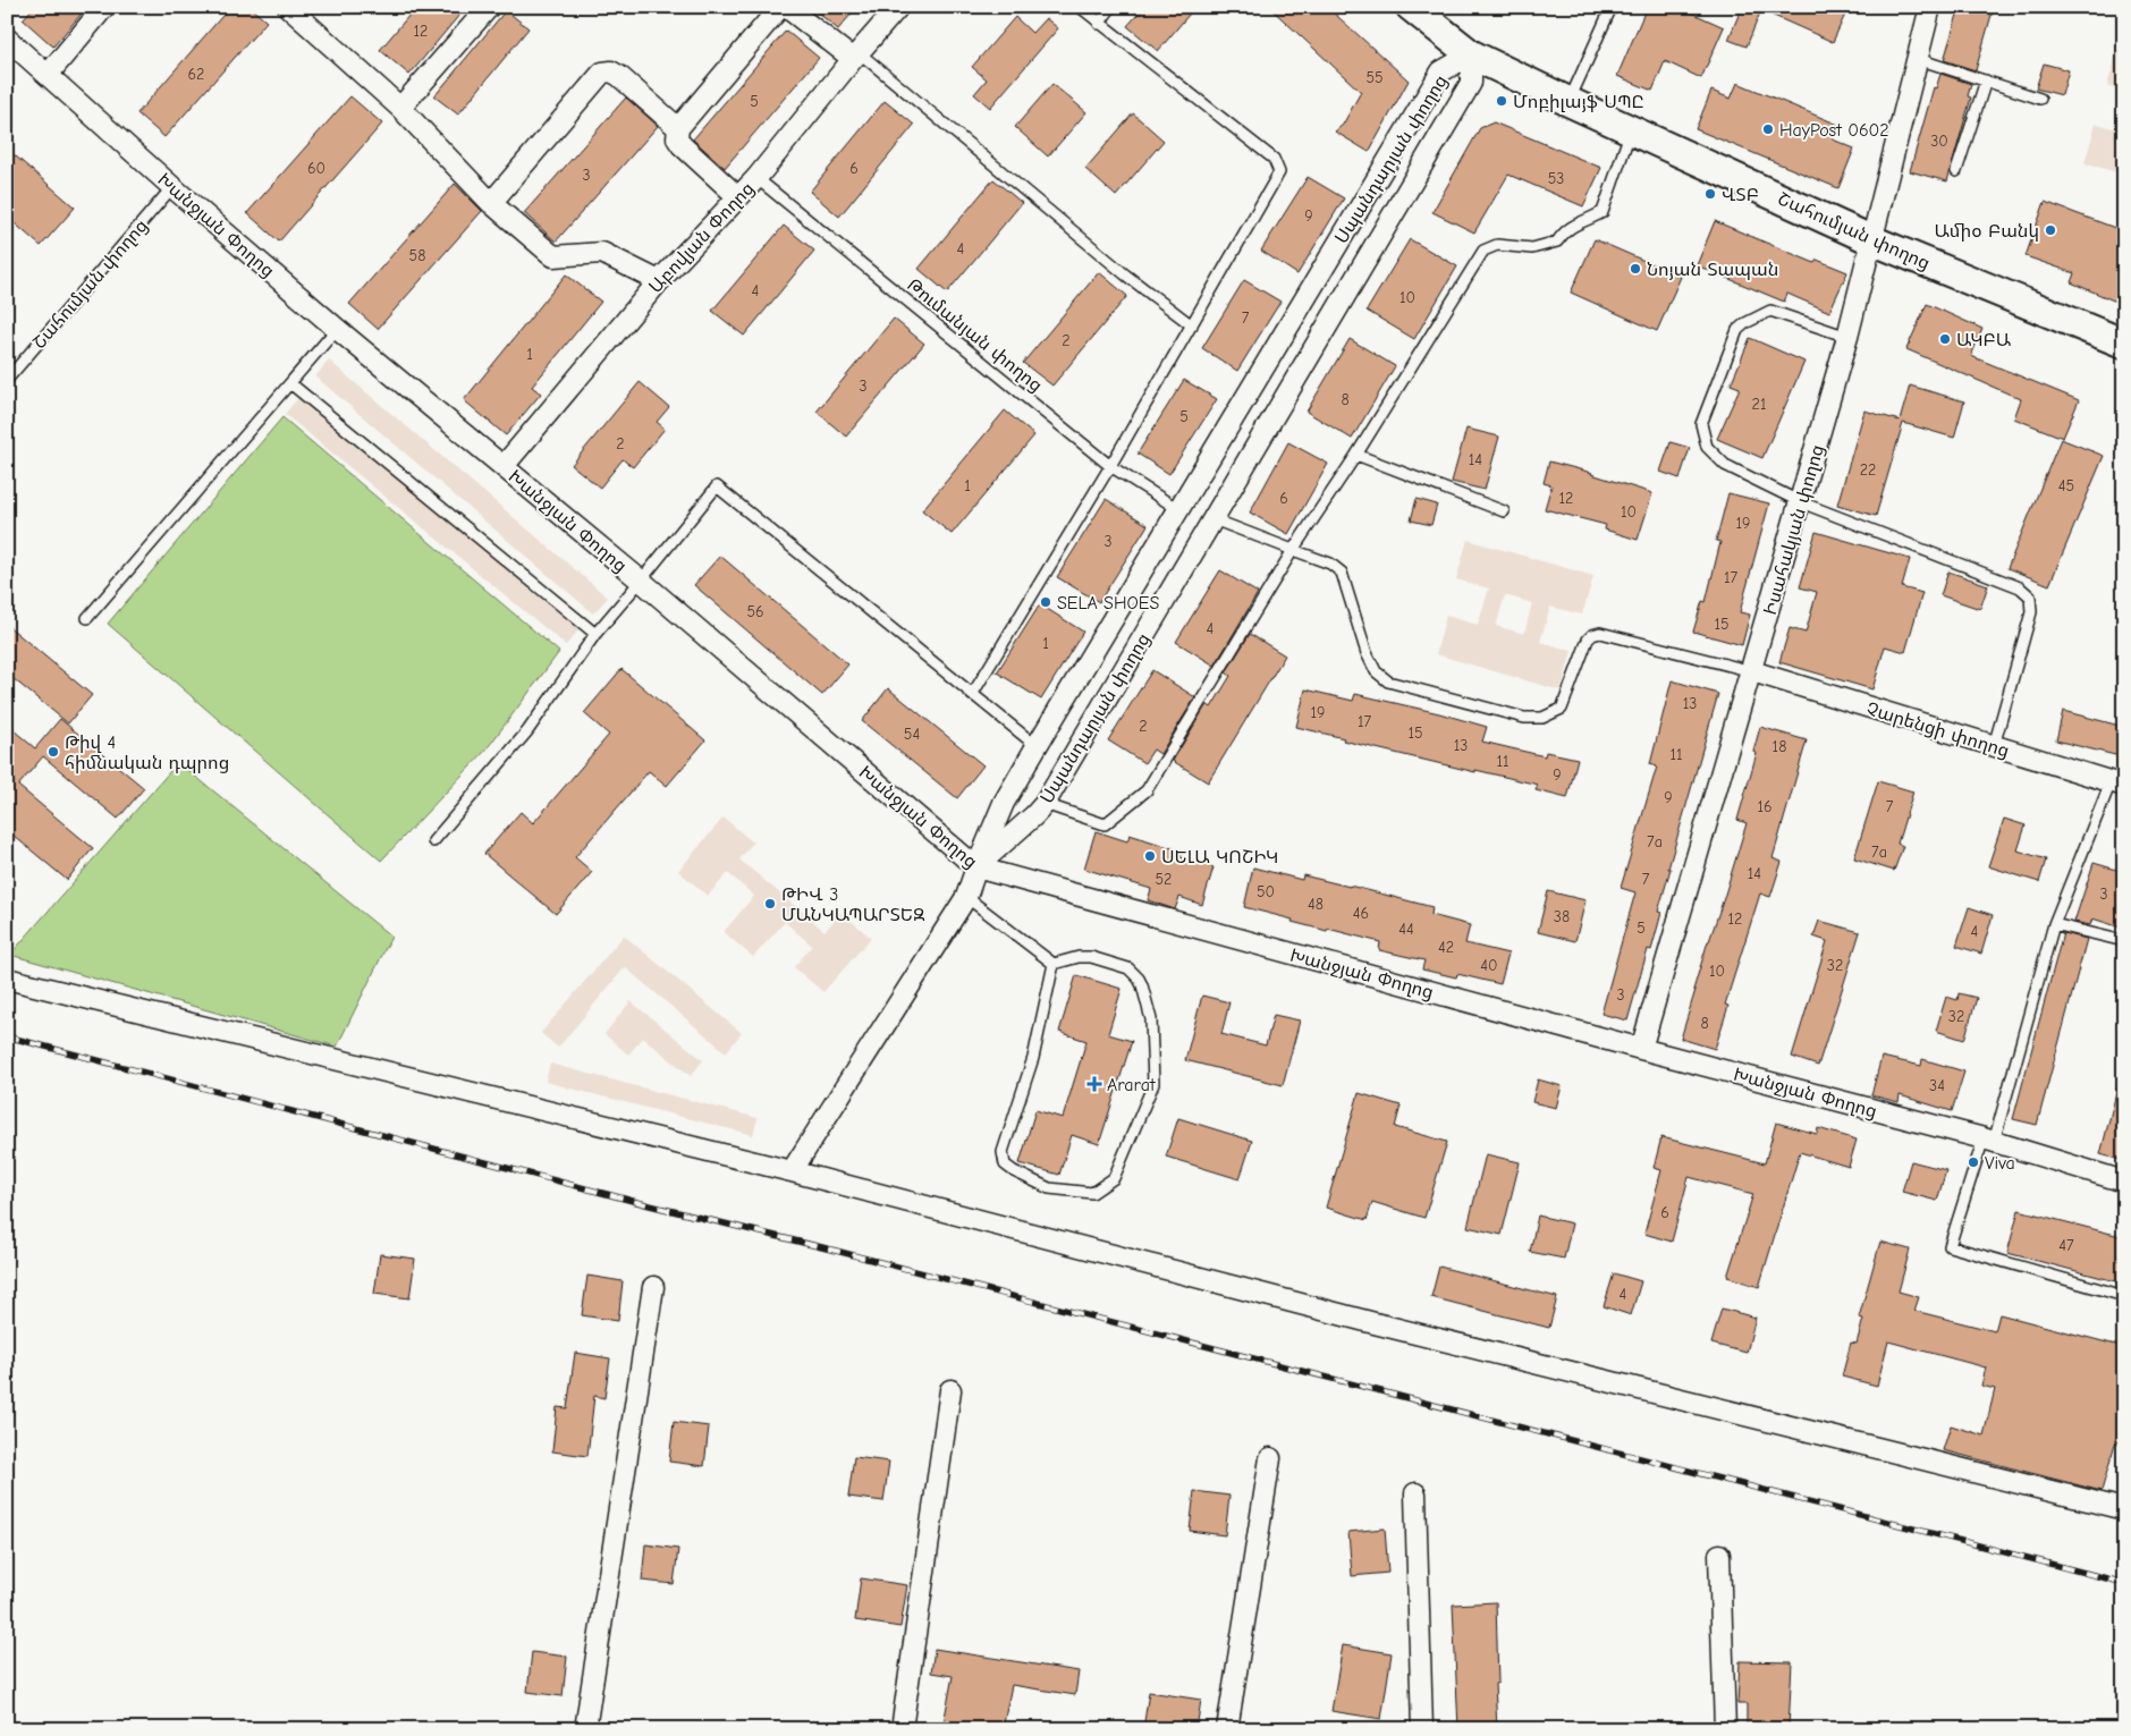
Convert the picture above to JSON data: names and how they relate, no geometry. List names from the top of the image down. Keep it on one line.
{"streets":{"main road":["Շահումյան փողոց"],"street":["Սպանդարյան փողոց","Խանջյան Փողոց","Աբովյան Փողոց","Իսահակյան փողոց","Չարենցի փողոց"],"lane":["Թումանյան փողոց"]},"crossings":[["Սպանդարյան փողոց","Խանջյան Փողոց"],["Սպանդարյան փողոց","Շահումյան փողոց"],["Սպանդարյան փողոց","Թումանյան փողոց"],["Խանջյան Փողոց","Շահումյան փողոց"],["Խանջյան Փողոց","Աբովյան Փողոց"],["Խանջյան Փողոց","Իսահակյան փողոց"],["Շահումյան փողոց","Իսահակյան փողոց"],["Աբովյան Փողոց","Թումանյան փողոց"],["Իսահակյան փողոց","Չարենցի փողոց"]],"places":{"other":["Մոբիլայֆ ՍՊԸ","HayPost 0602","ՎՏԲ","Ամիօ Բանկ","Նոյան Տապան","ԱԿԲԱ","SELA SHOES","Թիվ 4 հիմնական դպրոց","ՍԵԼԱ ԿՈՇԻԿ","ԹԻՎ 3 ՄԱՆԿԱՊԱՐՏԵԶ","Viva"],"health":["Ararat"]},"house_numbers":["12","62","55","5","30","60","6","3","53","9","4","58","4","10","7","2","1","3","8","21","5","2","14","22","1","45","6","12","10","19","3","17","56","15","4","1","13","19","17","2","15","54","13","18","11","11","9","9","16","7","7a","7a","14","52","7","50","3","48","46","38","12","5","44","4","42","40","32","10","3","32","8","34","6","47","4"]}
